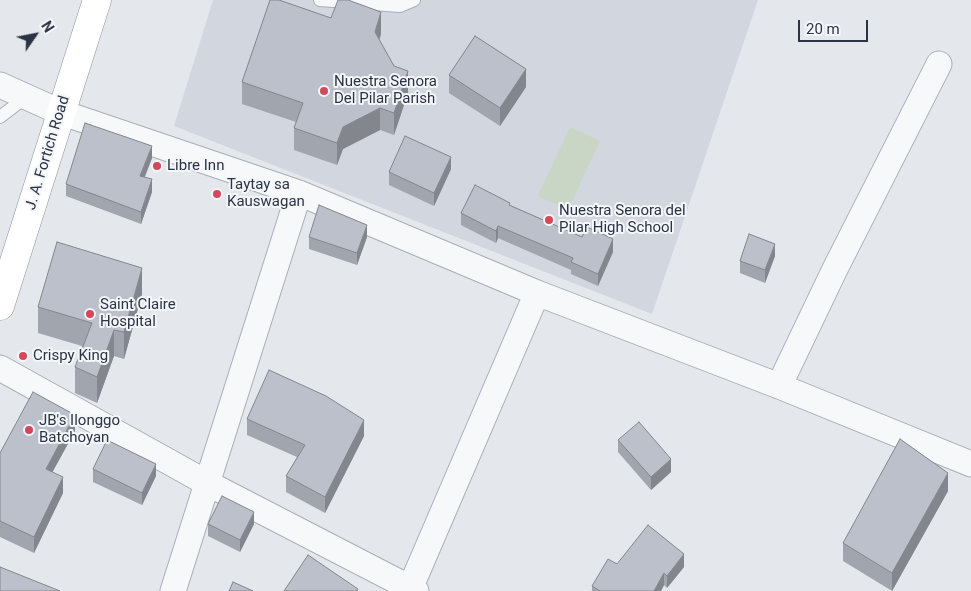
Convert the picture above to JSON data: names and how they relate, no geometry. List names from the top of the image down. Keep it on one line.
{"streets":{"highway":["J. A. Fortich Road"]},"places":["Nuestra Senora Del Pilar Parish","Libre Inn","Taytay sa Kauswagan","Nuestra Senora del Pilar High School","Saint Claire Hospital","Crispy King","JB's Ilonggo Batchoyan"],"scale_bar":"20 m","north":"top right"}
